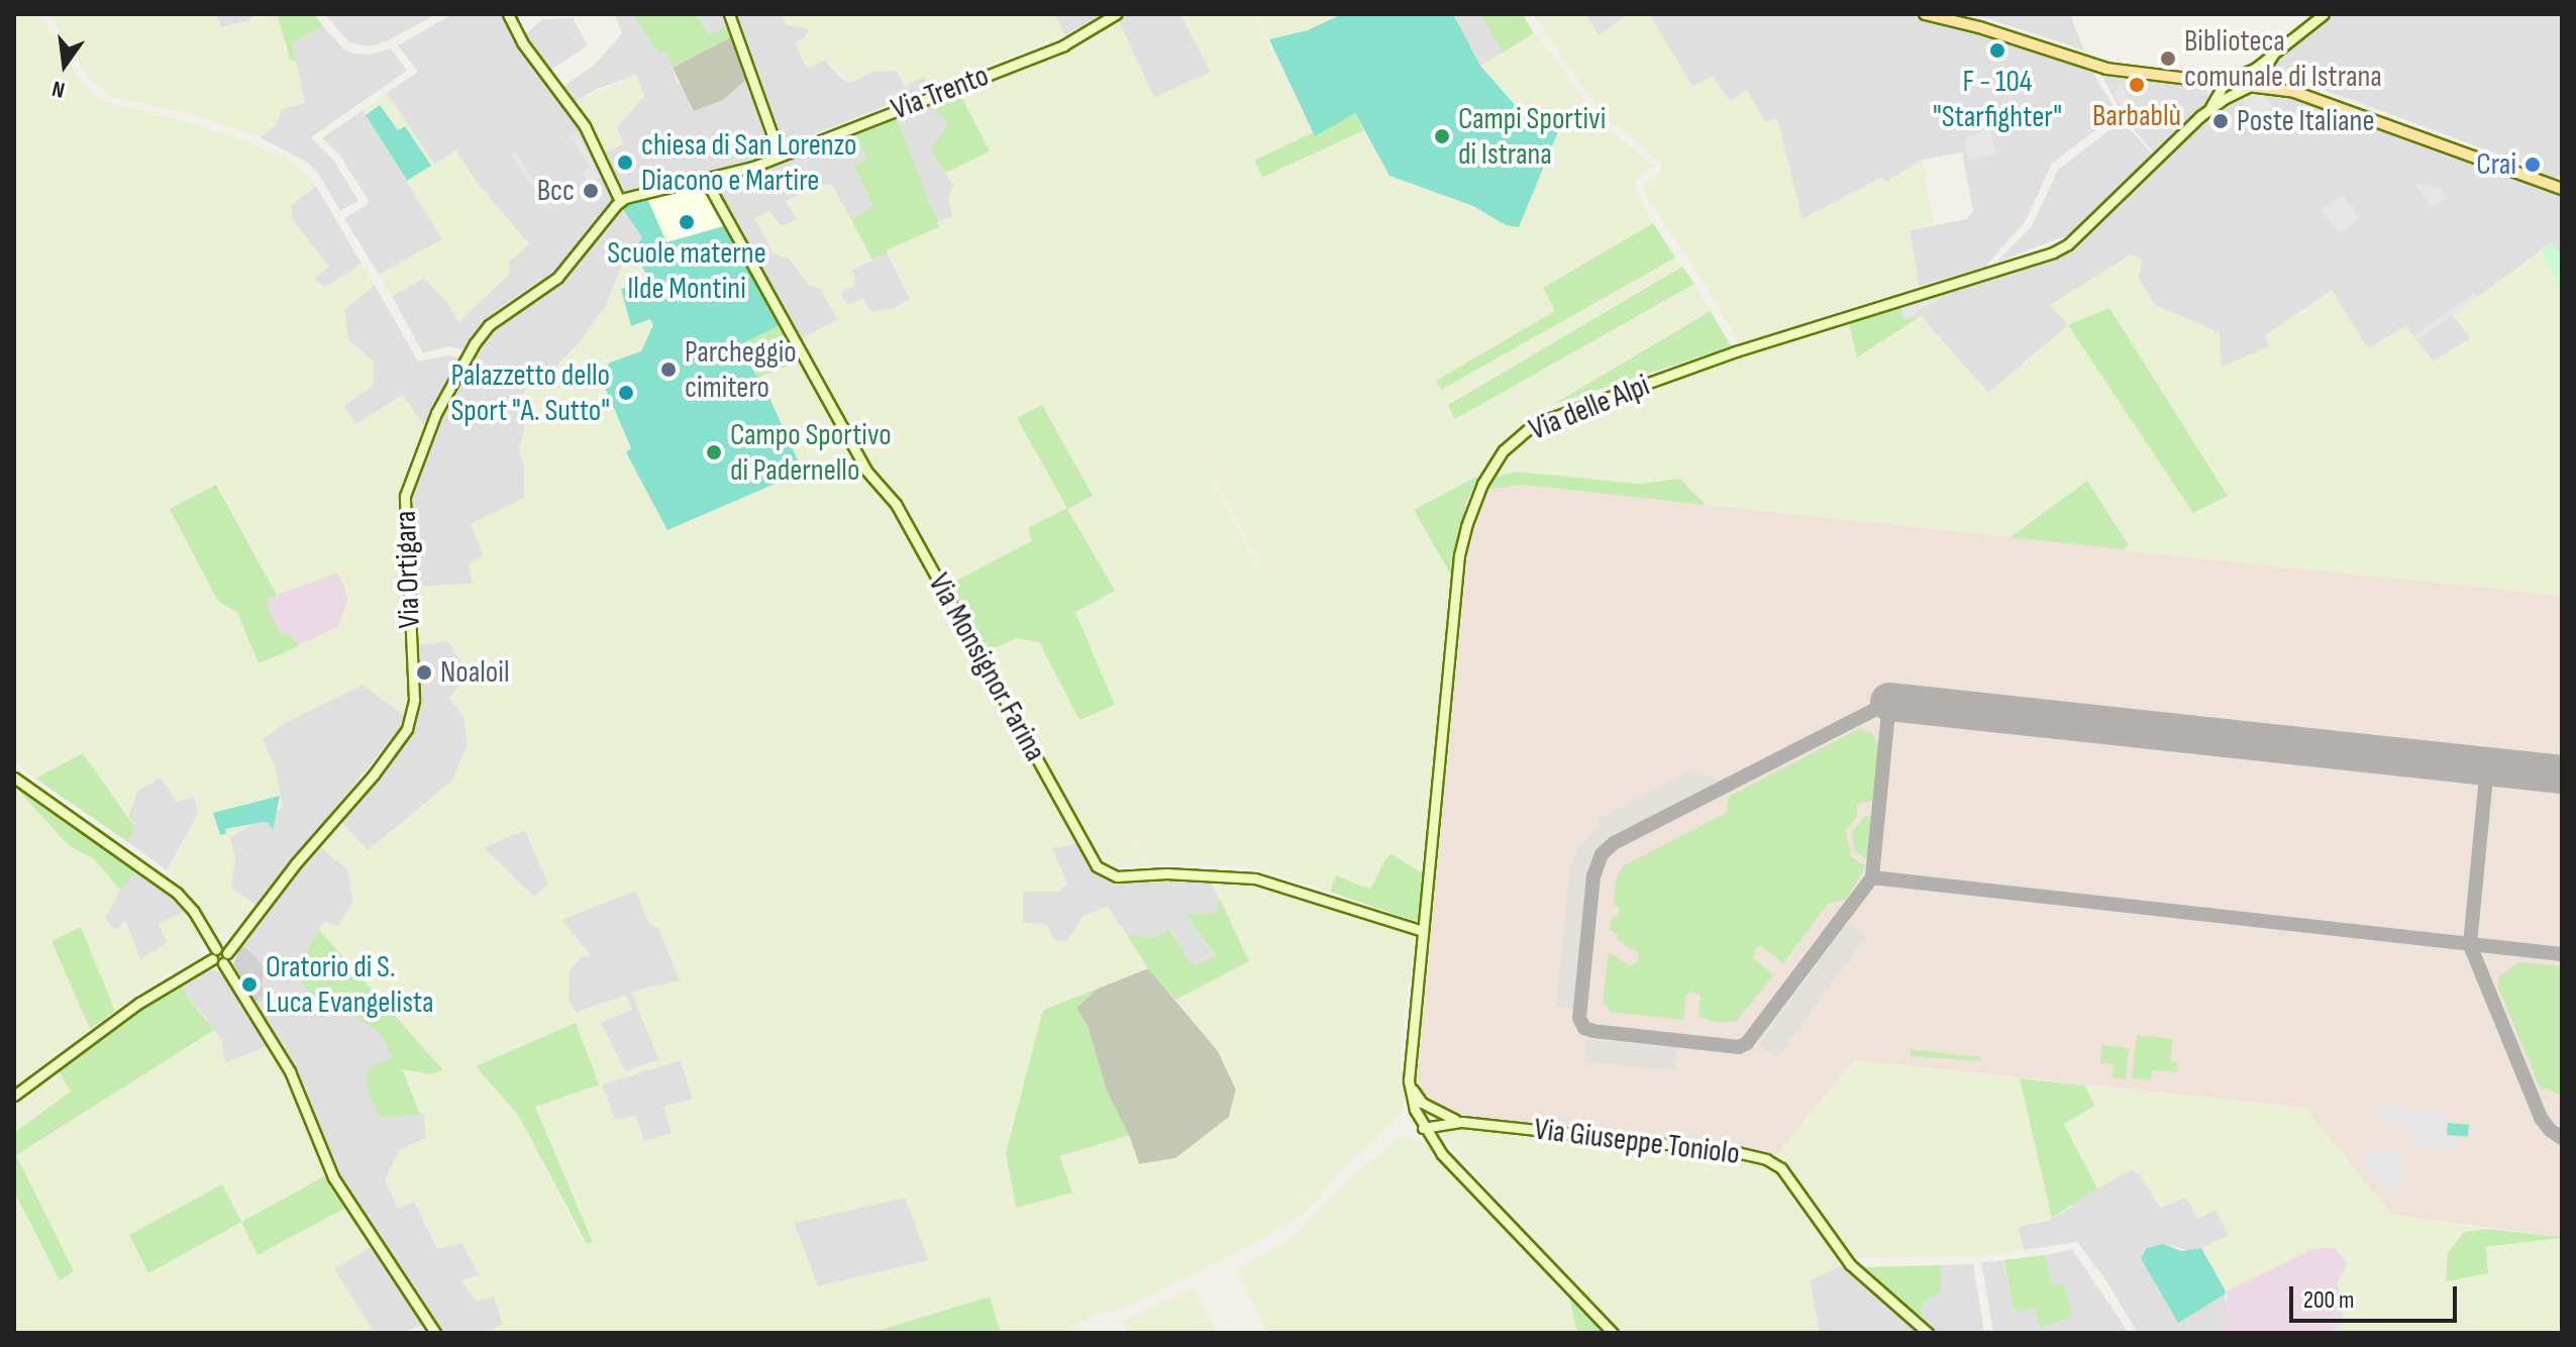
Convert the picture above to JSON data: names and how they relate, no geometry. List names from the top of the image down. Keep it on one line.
{"streets":{"street":["Via Trento","Via delle Alpi","Via Ortigara","Via Monsignor Farina","Via Giuseppe Toniolo"]},"crossings":[["Via Trento","Via Ortigara"],["Via Trento","Via Monsignor Farina"],["Via delle Alpi","Via Monsignor Farina"],["Via delle Alpi","Via Giuseppe Toniolo"]],"places":["F - 104 \"Starfighter\"","Biblioteca comunale di Istrana","Barbablù","Poste Italiane","Campi Sportivi di Istrana","chiesa di San Lorenzo Diacono e Martire","Crai","Bcc","Scuole materne Ilde Montini","Parcheggio cimitero","Palazzetto dello Sport \"A. Sutto\"","Campo Sportivo di Padernello","Noaloil","Oratorio di S. Luca Evangelista"],"scale_bar":"200 m","north":"bottom"}
